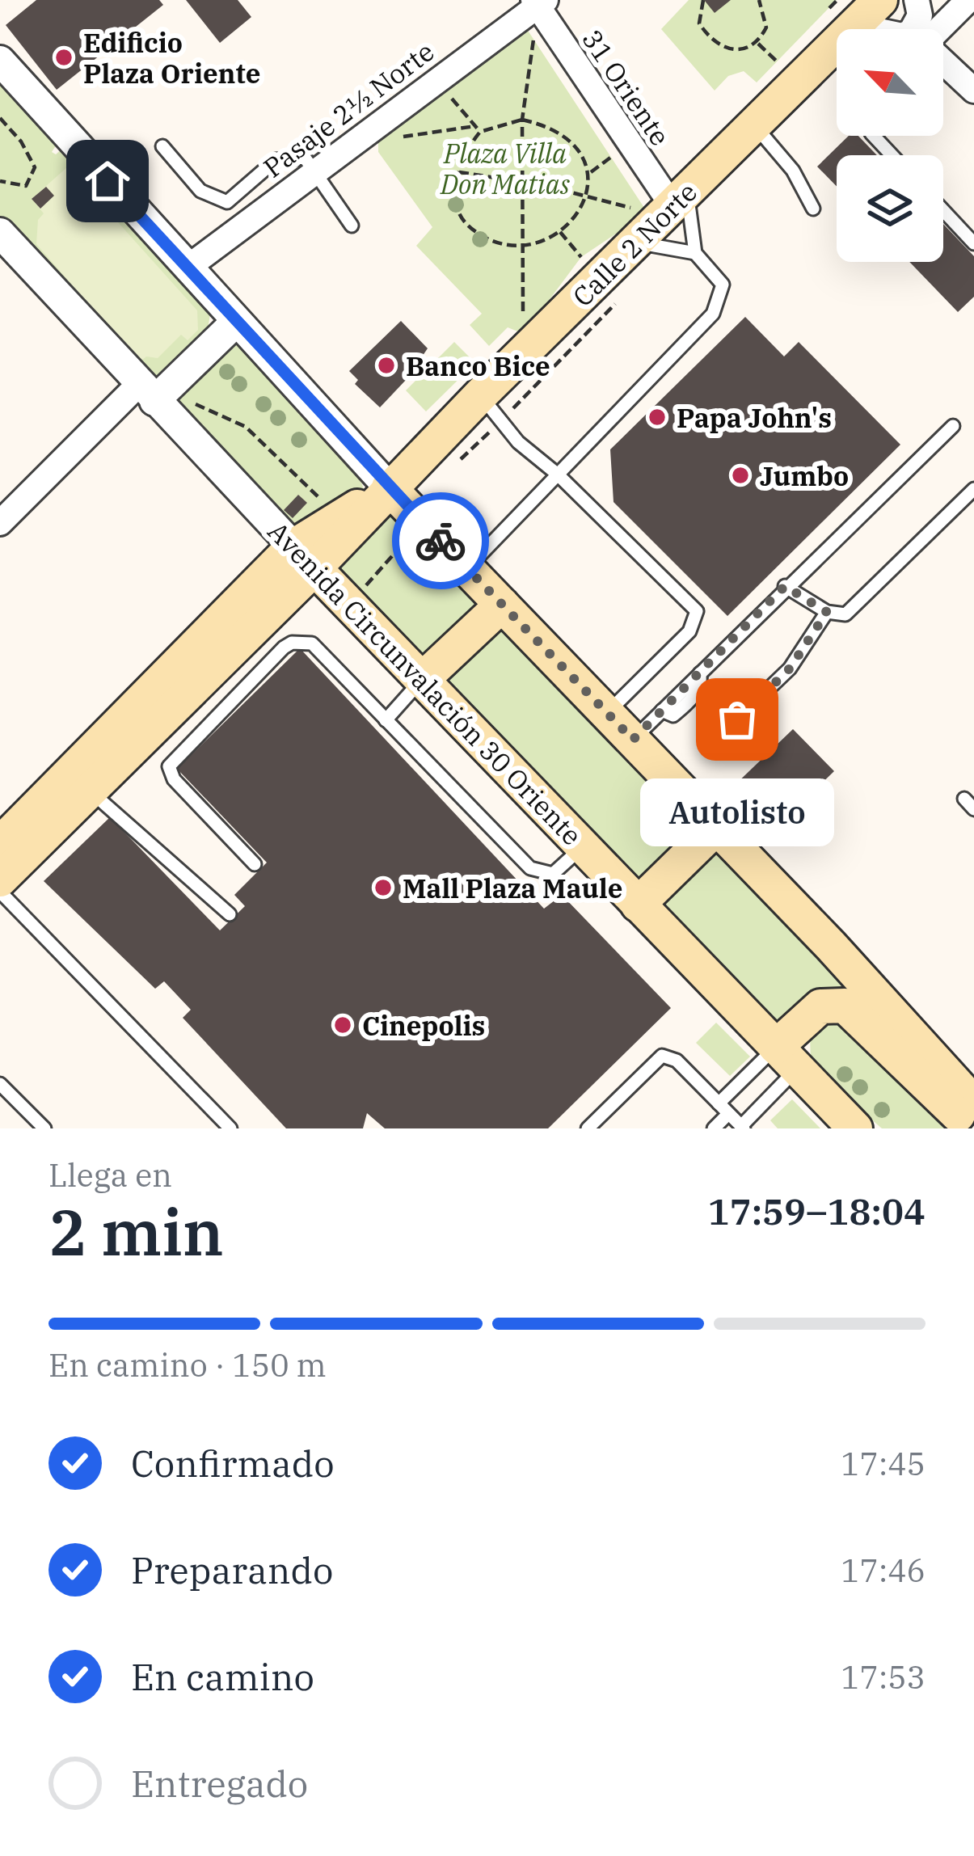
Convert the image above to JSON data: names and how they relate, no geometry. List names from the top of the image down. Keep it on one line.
{"streets":{"main road":["Calle 2 Norte","Avenida Circunvalación 30 Oriente"],"street":["31 Oriente","Pasaje 2½ Norte"]},"crossings":[["31 Oriente","Pasaje 2½ Norte"],["31 Oriente","Calle 2 Norte"],["Calle 2 Norte","Avenida Circunvalación 30 Oriente"]],"parks":["Plaza Villa Don Matias"],"places":["Edificio Plaza Oriente","Banco Bice","Papa John's","Jumbo","Autolisto","Mall Plaza Maule","Cinepolis"],"north":"top left","page":{"bubble":"Autolisto","heading":["2 min","Llega en","17:59–18:04"],"bar":"En camino · 150 m","list":[["Confirmado","17:45"],["Preparando","17:46"],["En camino","17:53"],"Entregado"]}}
